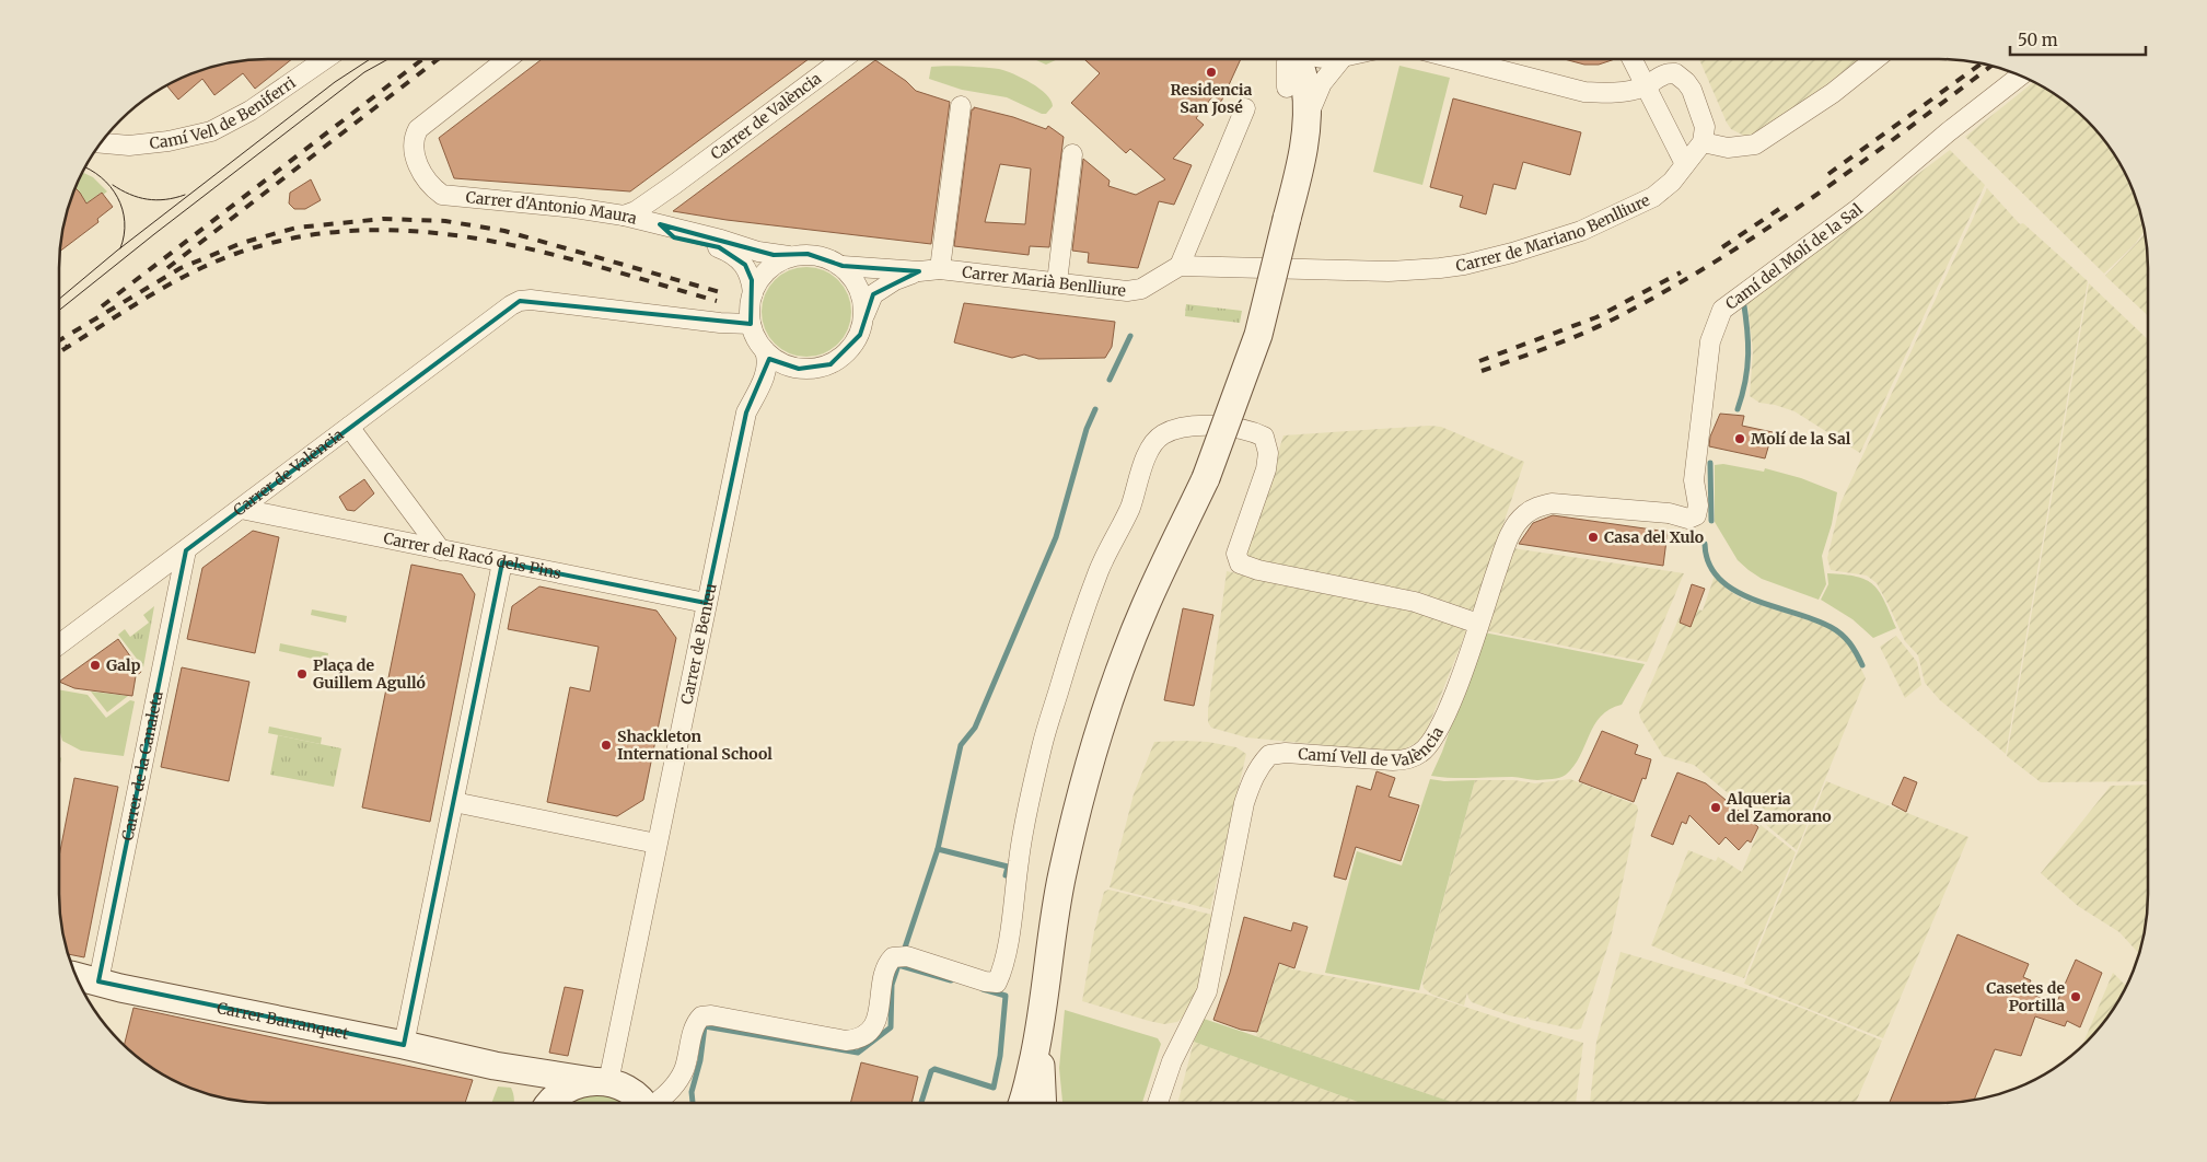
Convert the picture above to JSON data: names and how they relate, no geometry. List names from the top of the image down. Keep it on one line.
{"streets":{"street":["Camí Vell de Beniferri","Carrer de València","Carrer d'Antonio Maura","Carrer de Mariano Benlliure","Camí del Molí de la Sal","Carrer Marià Benlliure","Carrer del Racó dels Pins","Carrer de Benieu","Camí Vell de València","Carrer de la Canaleta","Carrer Barranquet"]},"crossings":[["Carrer de València","Carrer d'Antonio Maura"],["Carrer de València","Carrer Marià Benlliure"],["Carrer de València","Carrer del Racó dels Pins"],["Carrer de València","Carrer de Benieu"],["Carrer de València","Carrer de la Canaleta"],["Carrer d'Antonio Maura","Carrer Marià Benlliure"],["Carrer d'Antonio Maura","Carrer de Benieu"],["Carrer de Mariano Benlliure","Carrer Marià Benlliure"],["Camí del Molí de la Sal","Camí Vell de València"],["Carrer Marià Benlliure","Carrer de Benieu"],["Carrer del Racó dels Pins","Carrer de Benieu"],["Carrer de Benieu","Carrer Barranquet"],["Carrer de la Canaleta","Carrer Barranquet"]],"places":["Residencia San José","Molí de la Sal","Casa del Xulo","Galp","Plaça de Guillem Agulló","Shackleton International School","Alqueria del Zamorano","Casetes de Portilla"],"scale_bar":"50 m"}
